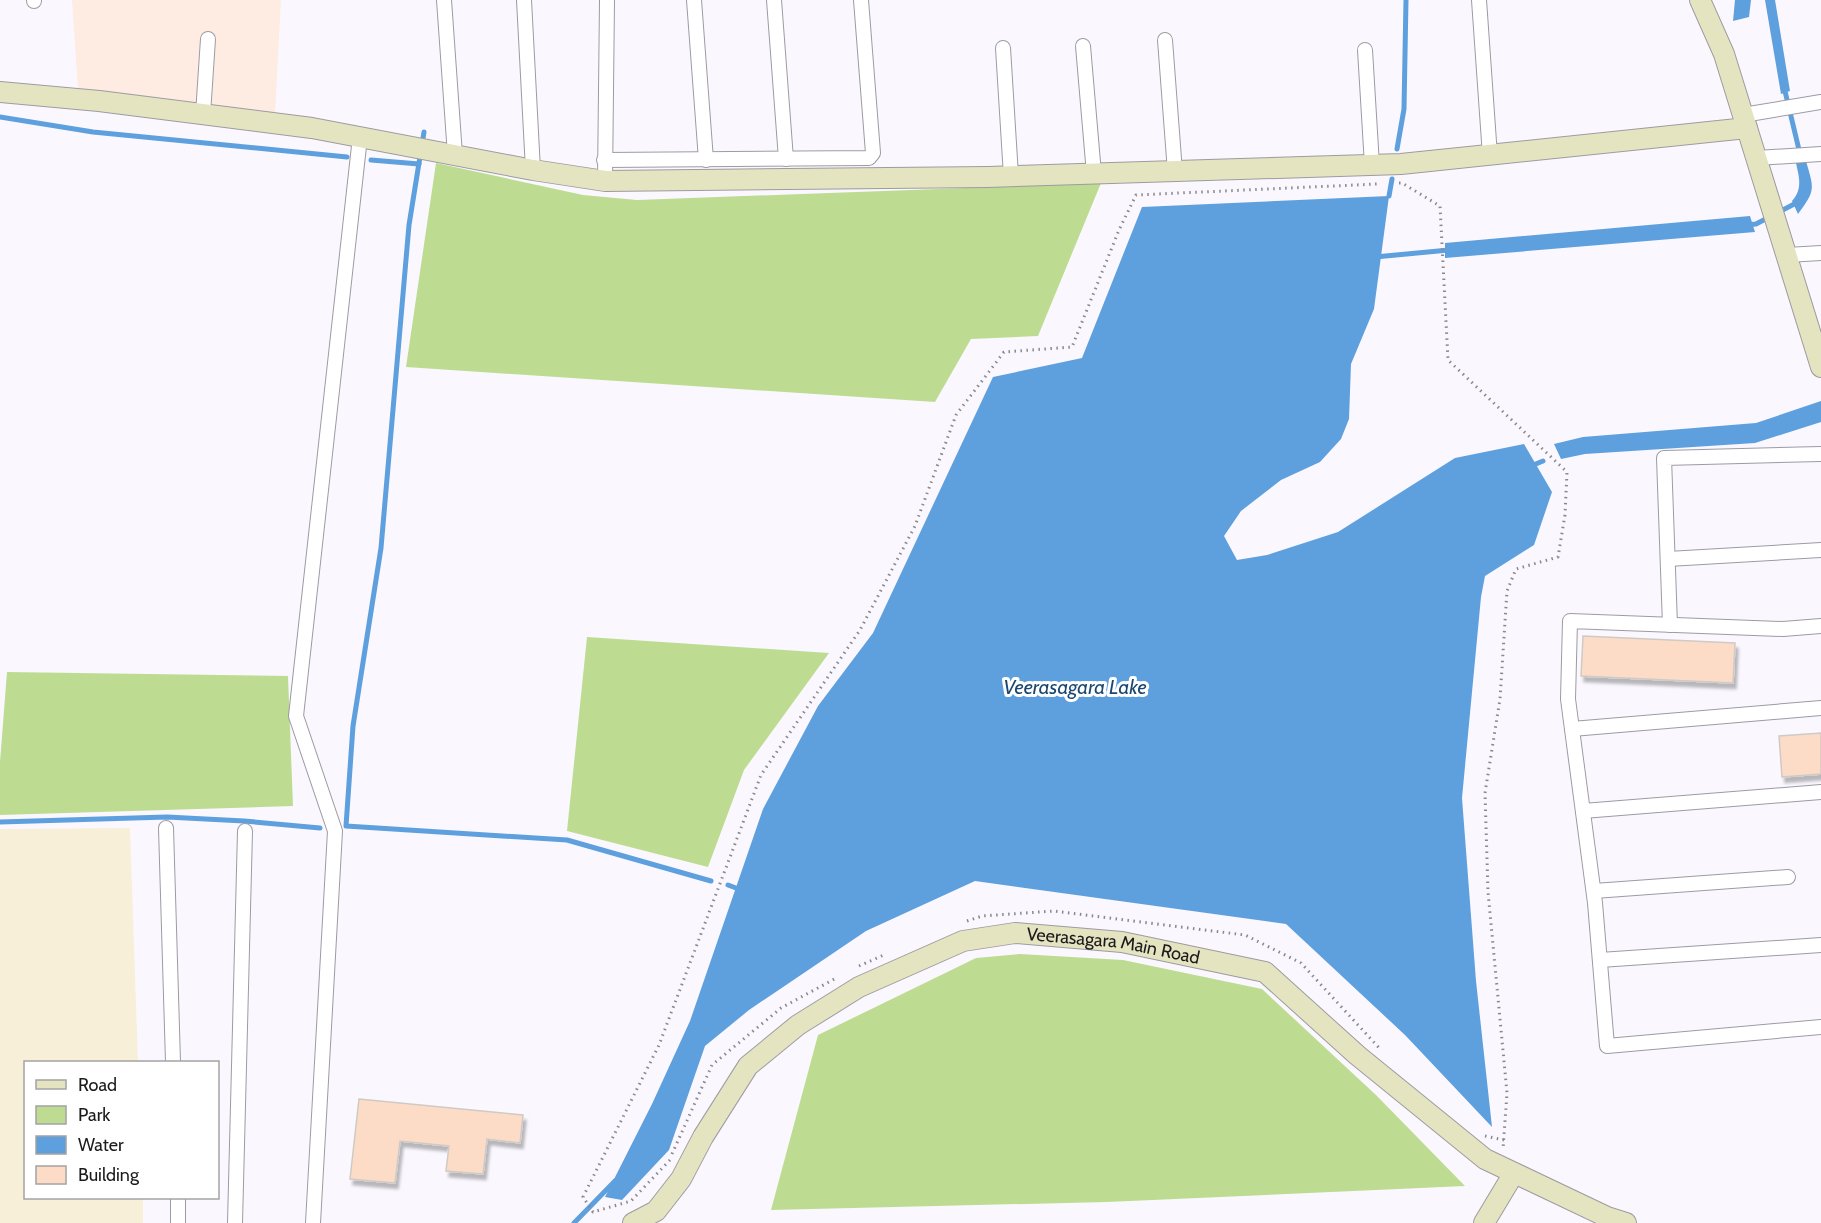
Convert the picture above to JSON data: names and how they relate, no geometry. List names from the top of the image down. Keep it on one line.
{"streets":{"street":["Veerasagara Main Road"]},"water":["Veerasagara Lake"],"legend":["Road","Park","Water","Building"]}
